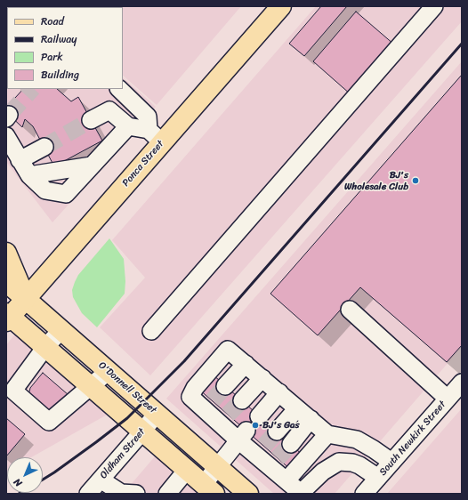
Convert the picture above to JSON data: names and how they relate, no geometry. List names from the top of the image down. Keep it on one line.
{"streets":{"main road":["Ponca Street","O'Donnell Street"],"street":["South Newkirk Street","Oldham Street"]},"crossings":[["Ponca Street","O'Donnell Street"],["O'Donnell Street","Oldham Street"]],"places":["BJ's Wholesale Club","BJ's Gas"],"legend":["Road","Railway","Park","Building"],"north":"bottom left"}
